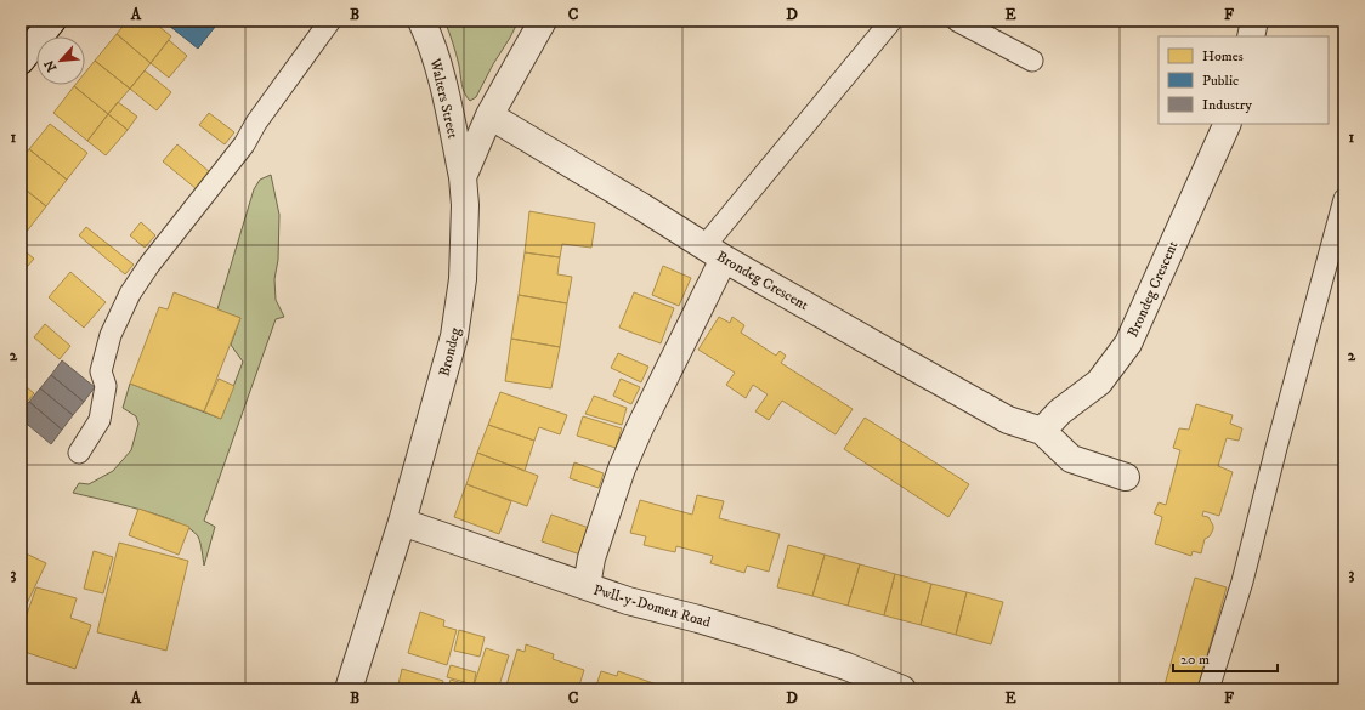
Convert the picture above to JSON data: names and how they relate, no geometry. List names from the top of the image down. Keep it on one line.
{"streets":{"street":["Walters Street","Brondeg Crescent","Brondeg","Pwll-y-Domen Road"]},"crossings":[["Walters Street","Brondeg"],["Brondeg Crescent","Brondeg"],["Brondeg","Pwll-y-Domen Road"]],"legend":["Homes","Public","Industry"],"scale_bar":"20 m","north":"bottom left","grid":{"columns":["A","B","C","D","E","F"],"rows":["1","2","3"]}}
